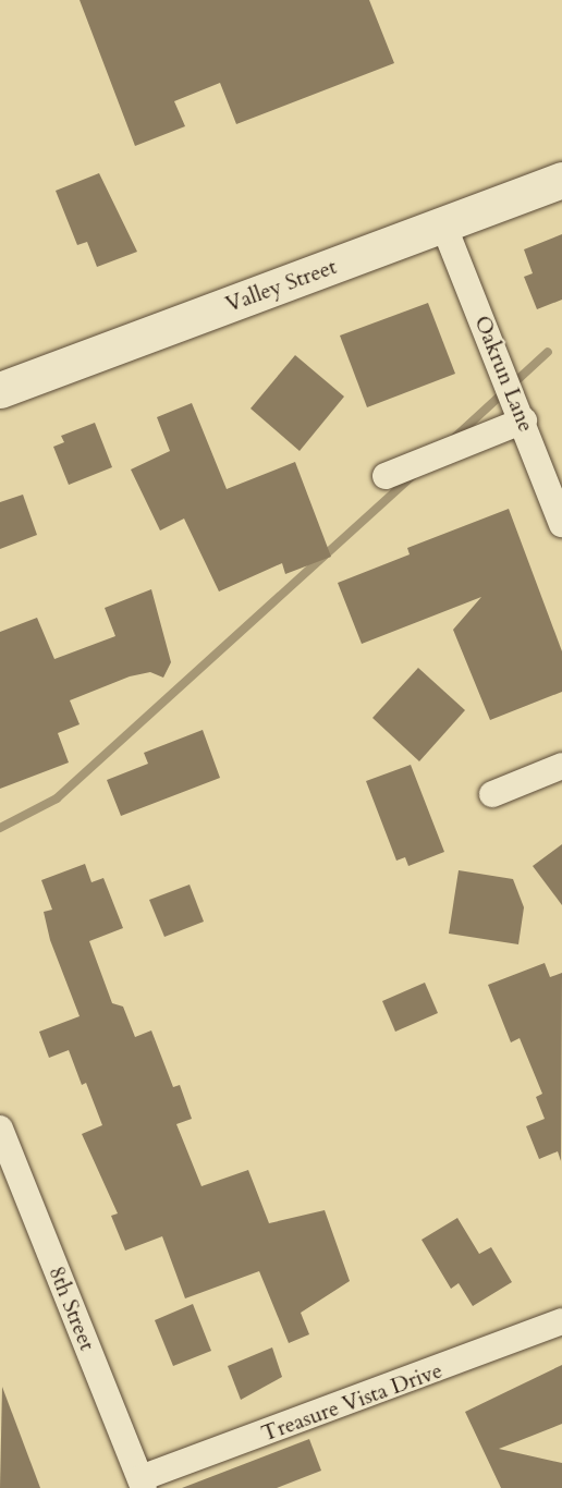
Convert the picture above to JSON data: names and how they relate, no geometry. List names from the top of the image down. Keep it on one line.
{"streets":{"street":["Valley Street","Oakrun Lane","8th Street","Treasure Vista Drive"]},"crossings":[["Valley Street","Oakrun Lane"],["8th Street","Treasure Vista Drive"]]}
